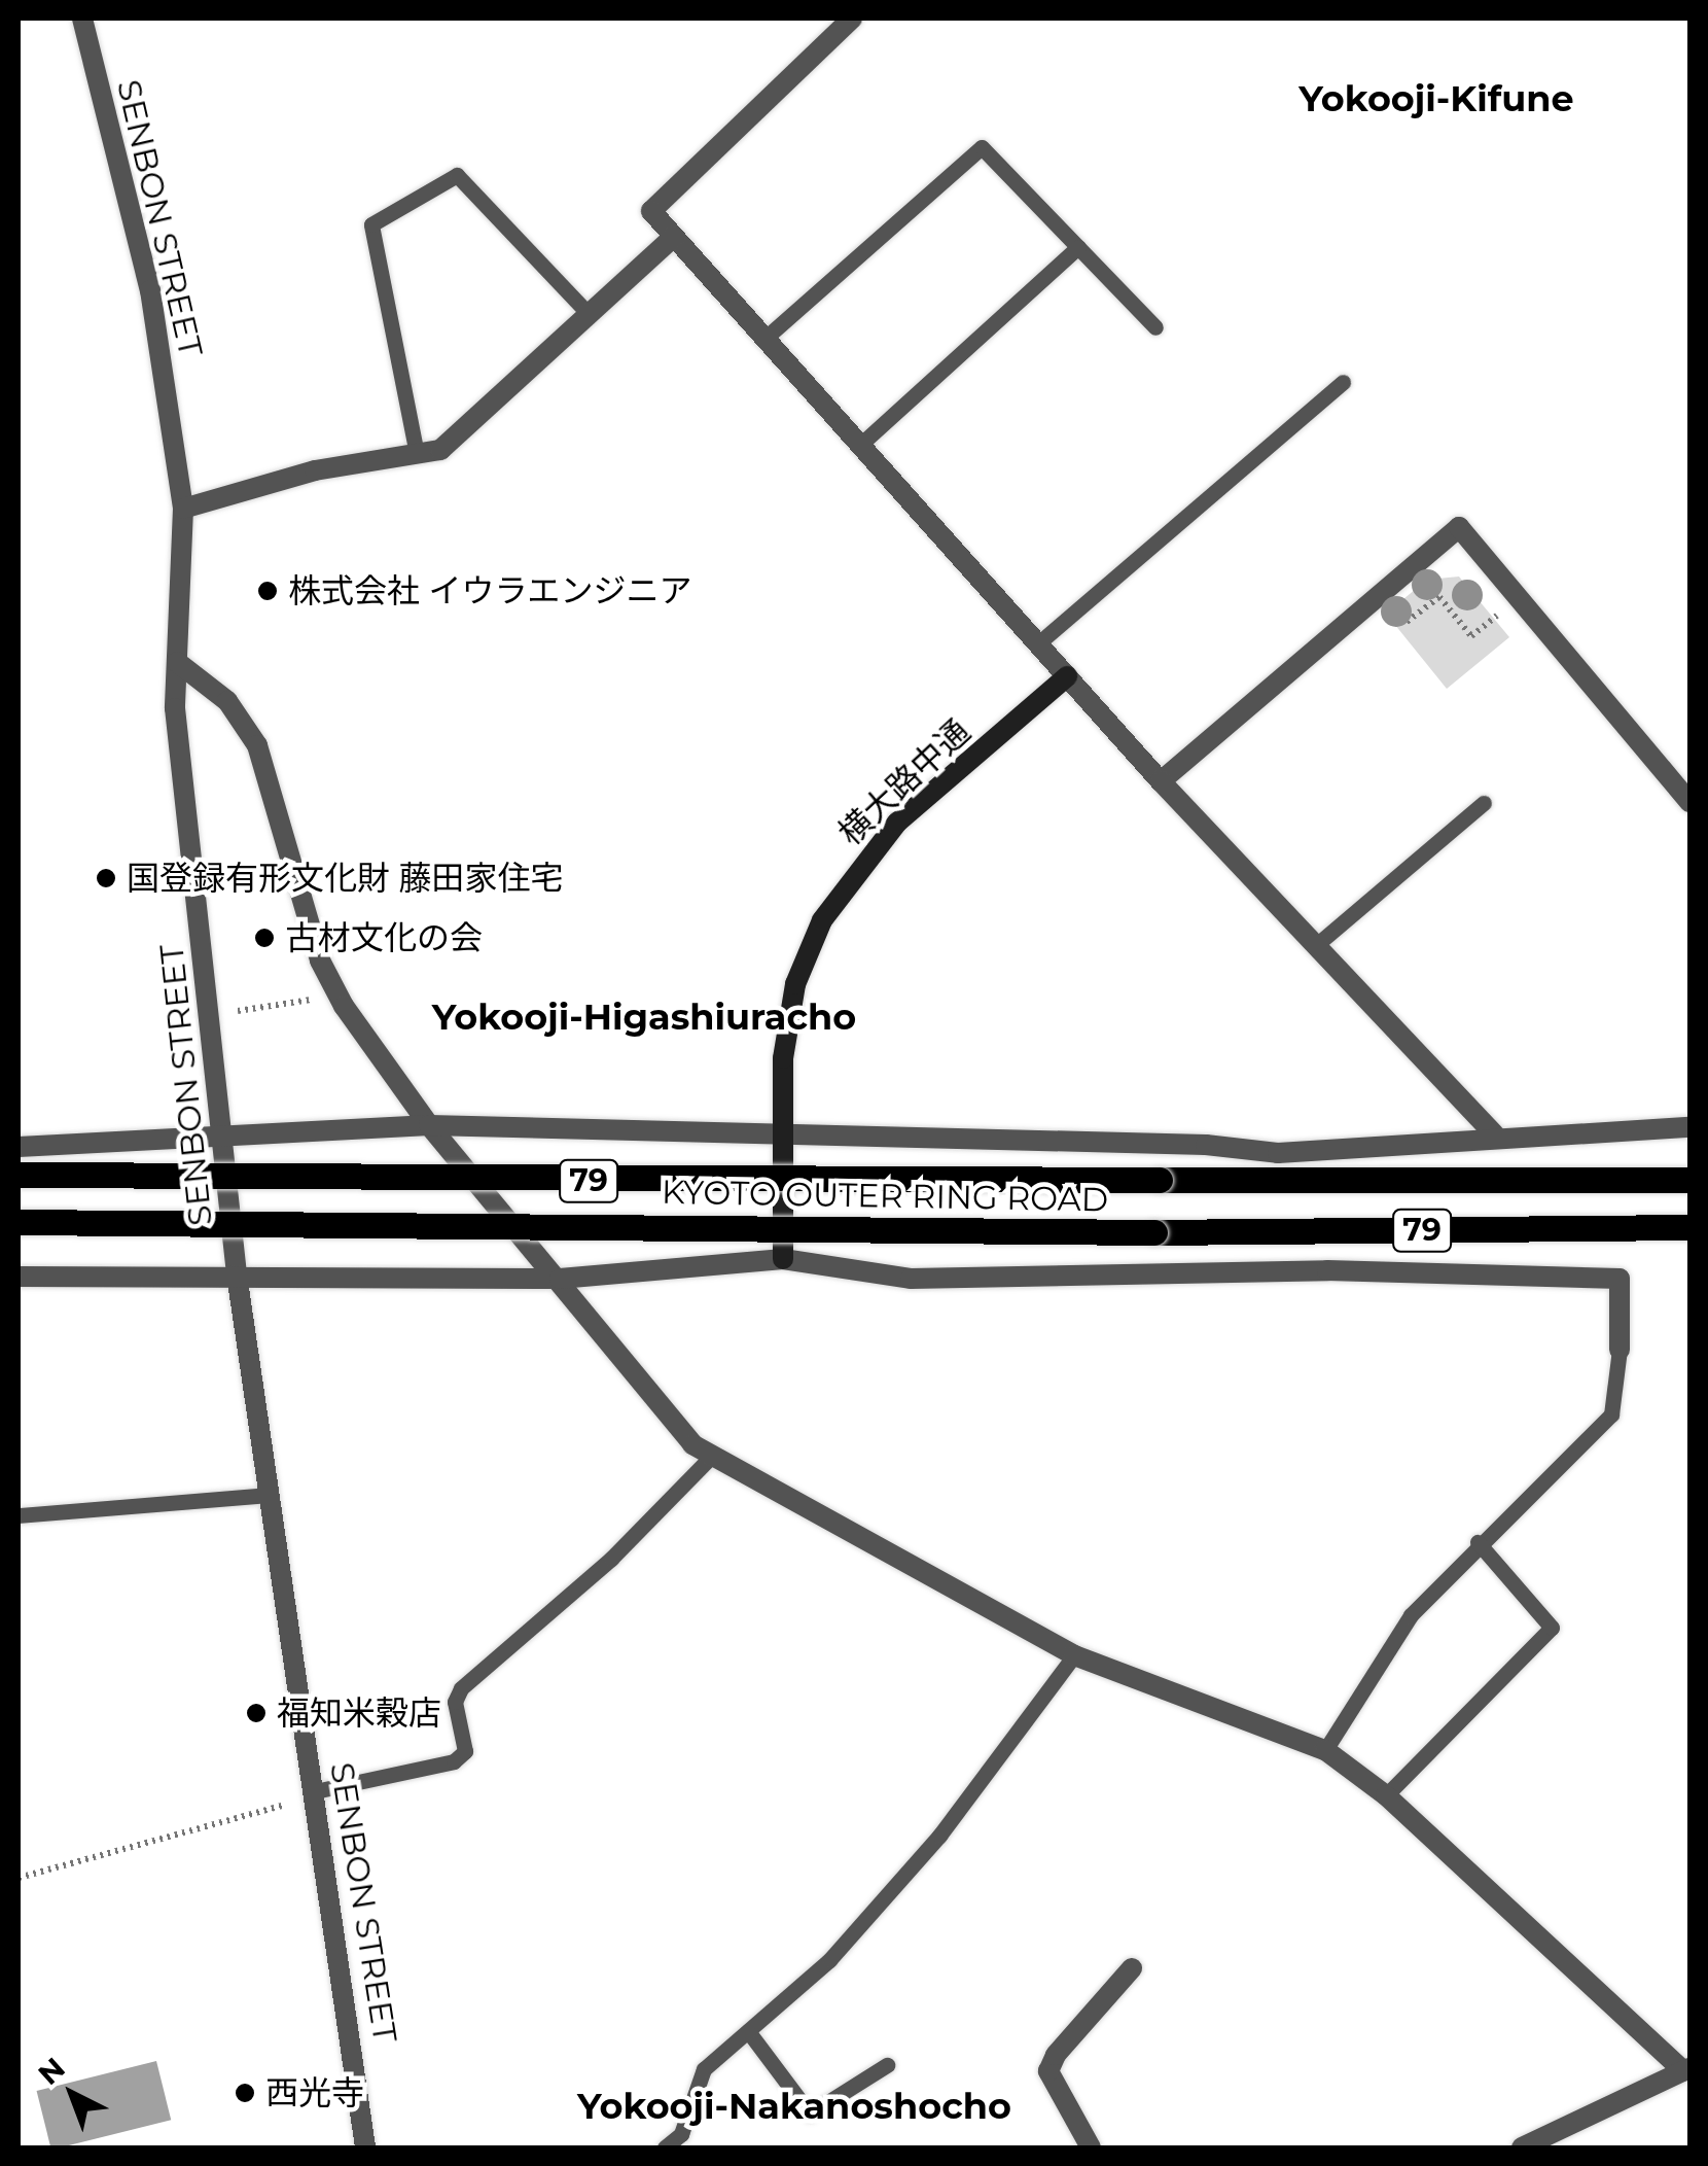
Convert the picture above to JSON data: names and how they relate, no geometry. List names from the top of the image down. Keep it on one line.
{"streets":{"main road":["79","KYOTO OUTER RING ROAD"],"street":["SENBON STREET","横大路中通"]},"districts":["Yokooji-Kifune","Yokooji-Higashiuracho","Yokooji-Nakanoshocho"],"places":["株式会社 イウラエンジニア","国登録有形文化財 藤田家住宅","古材文化の会","福知米穀店","西光寺"],"north":"top left"}
